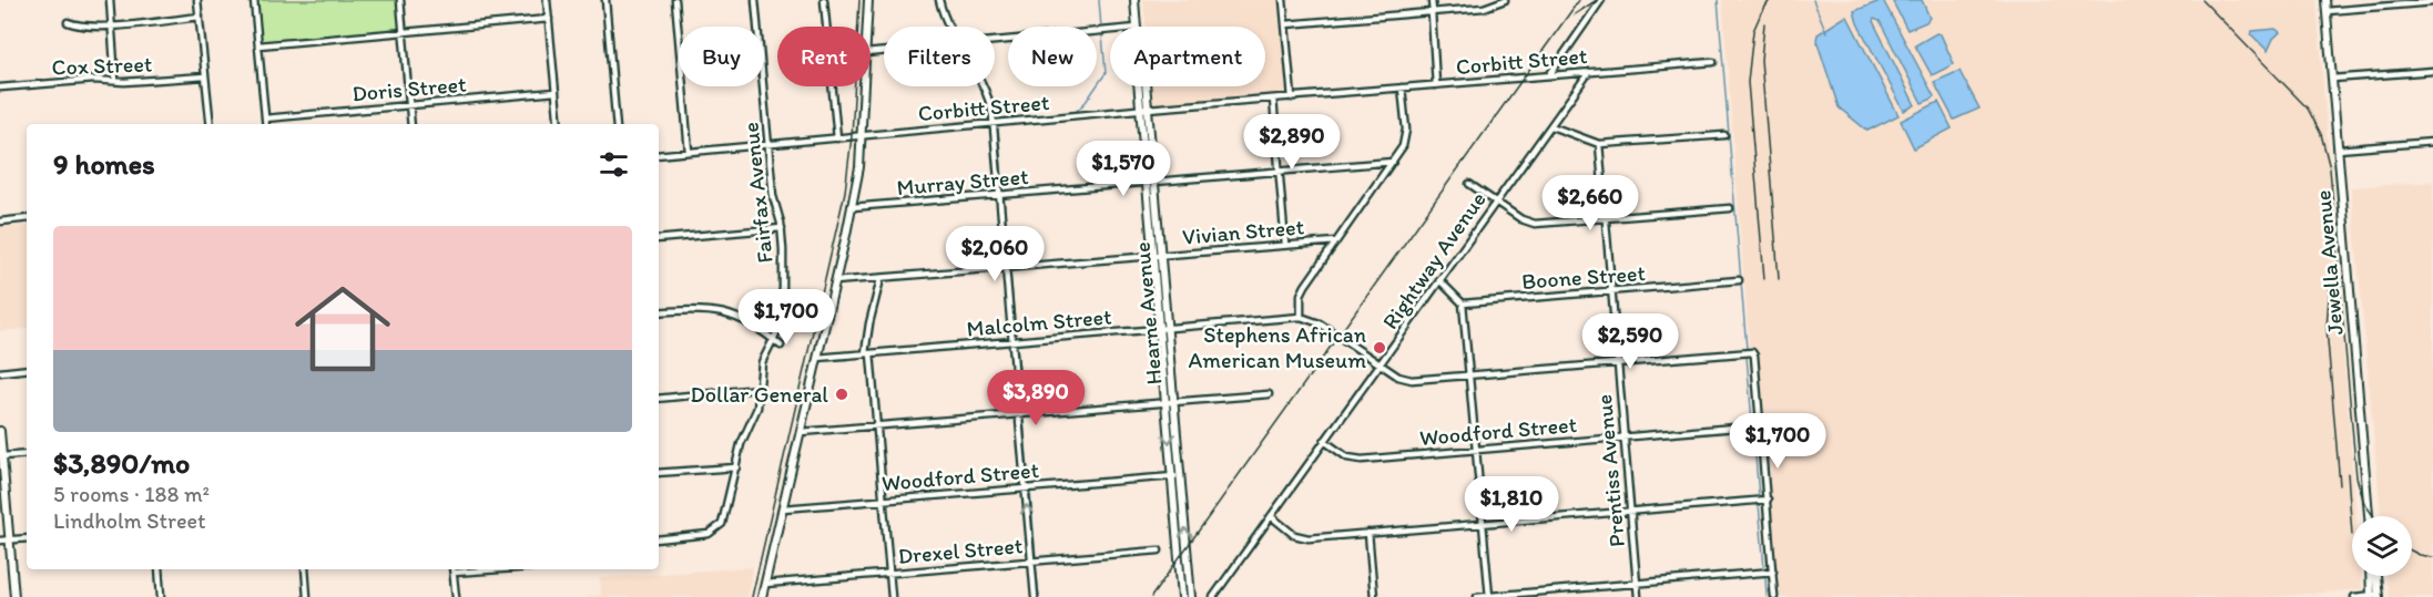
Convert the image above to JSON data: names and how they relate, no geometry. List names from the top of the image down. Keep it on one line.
{"streets":{"main road":["Jewella Avenue","Hearne Avenue"],"street":["Corbitt Street","Cox Street","Doris Street","Murray Street","Fairfax Avenue","Vivian Street","Rightway Avenue","Boone Street","Malcolm Street","Woodford Street","Prentiss Avenue","Drexel Street"]},"crossings":[["Corbitt Street","Fairfax Avenue"],["Corbitt Street","Rightway Avenue"],["Corbitt Street","Hearne Avenue"],["Murray Street","Hearne Avenue"],["Vivian Street","Hearne Avenue"],["Rightway Avenue","Woodford Street"],["Boone Street","Prentiss Avenue"],["Hearne Avenue","Malcolm Street"],["Hearne Avenue","Woodford Street"],["Woodford Street","Prentiss Avenue"]],"places":["Stephens African American Museum","Dollar General"],"page":{"chip":["Buy","Rent","Filters","New","Apartment"],"price":["$2,890","$1,570","$2,660","$2,060","$1,700","$2,590","$3,890","$1,700","$1,810"],"heading":"9 homes","list":[{"name":"$3,890/mo","note":"5 rooms · 188 m² · Lindholm Street"}]}}
